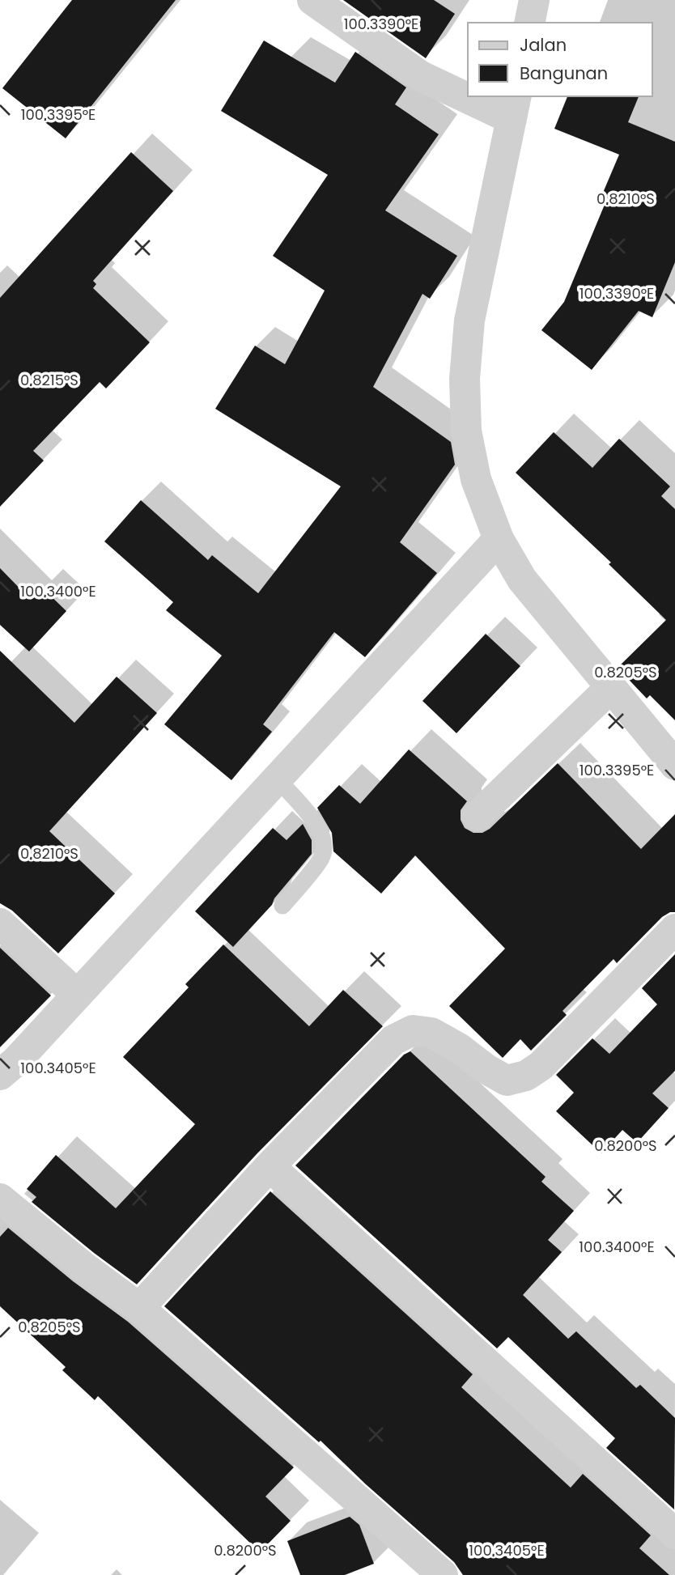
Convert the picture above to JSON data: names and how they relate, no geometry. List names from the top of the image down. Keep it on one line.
{"legend":["Jalan","Bangunan"],"coordinates":["100.3390°E","100.3395°E","0.8210°S","0.8215°S","100.3400°E","0.8205°S","100.3405°E","0.8200°S"]}
